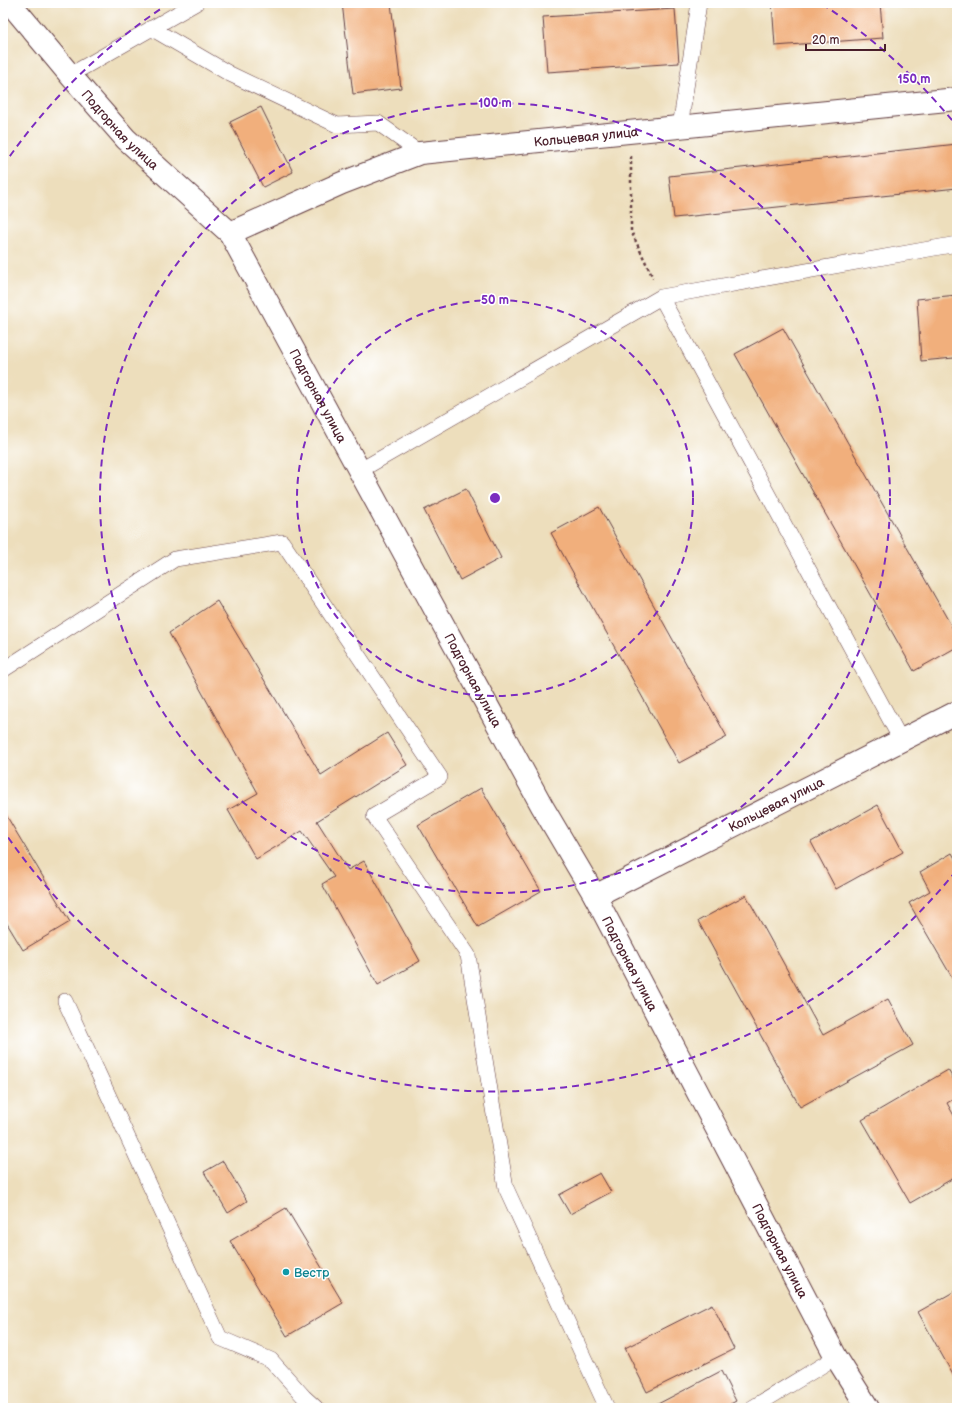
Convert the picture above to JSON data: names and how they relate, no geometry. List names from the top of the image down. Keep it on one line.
{"streets":{"street":["Подгорная улица","Кольцевая улица"]},"crossings":[["Подгорная улица","Кольцевая улица"]],"places":["Вестр"],"scale_bar":"20 m","rings":["150 m","100 m","50 m"]}
